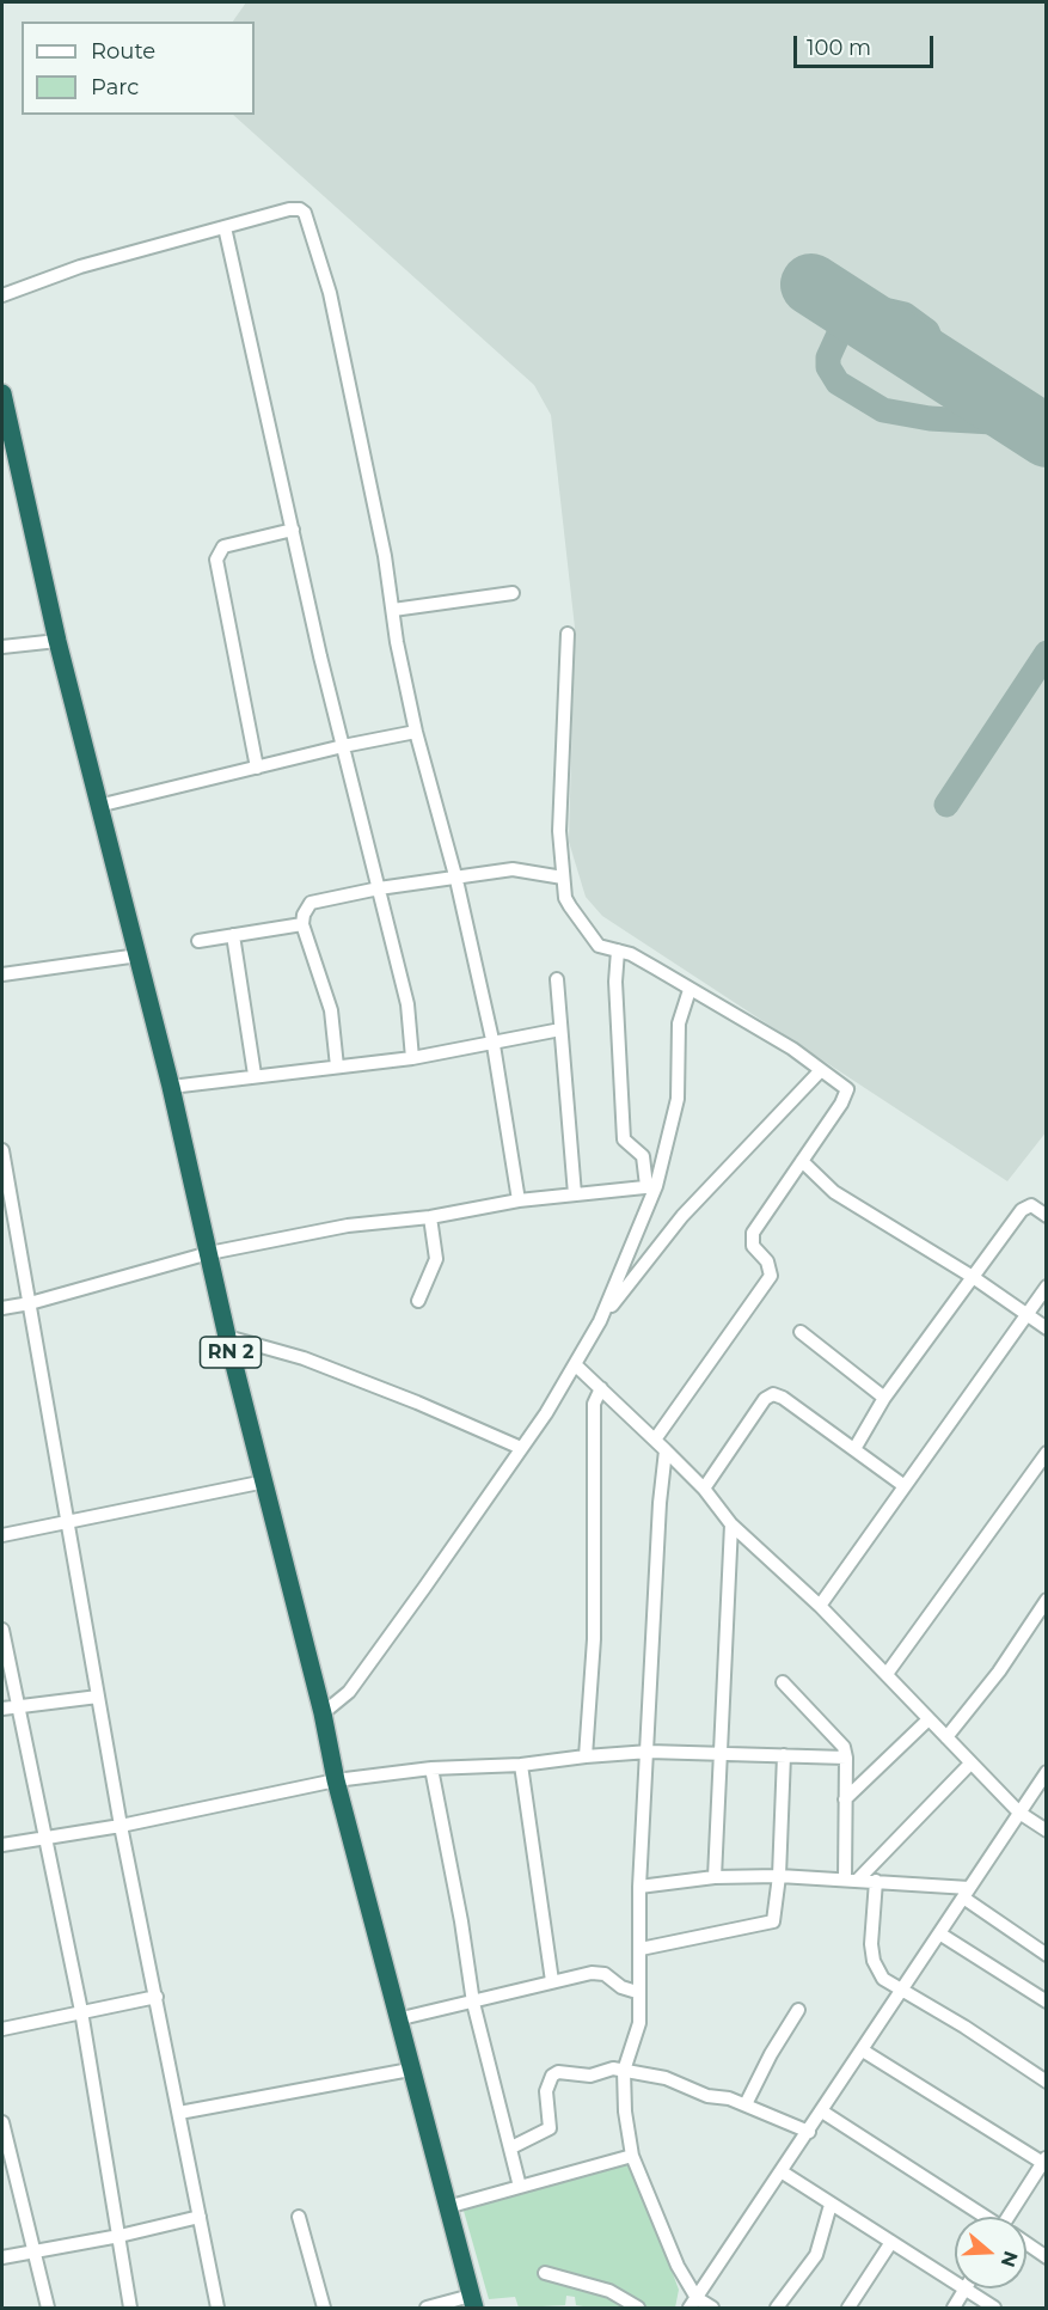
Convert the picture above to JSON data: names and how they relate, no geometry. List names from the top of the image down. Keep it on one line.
{"streets":{"highway":["RN 2"]},"legend":["Route","Parc"],"scale_bar":"100 m","north":"right"}
